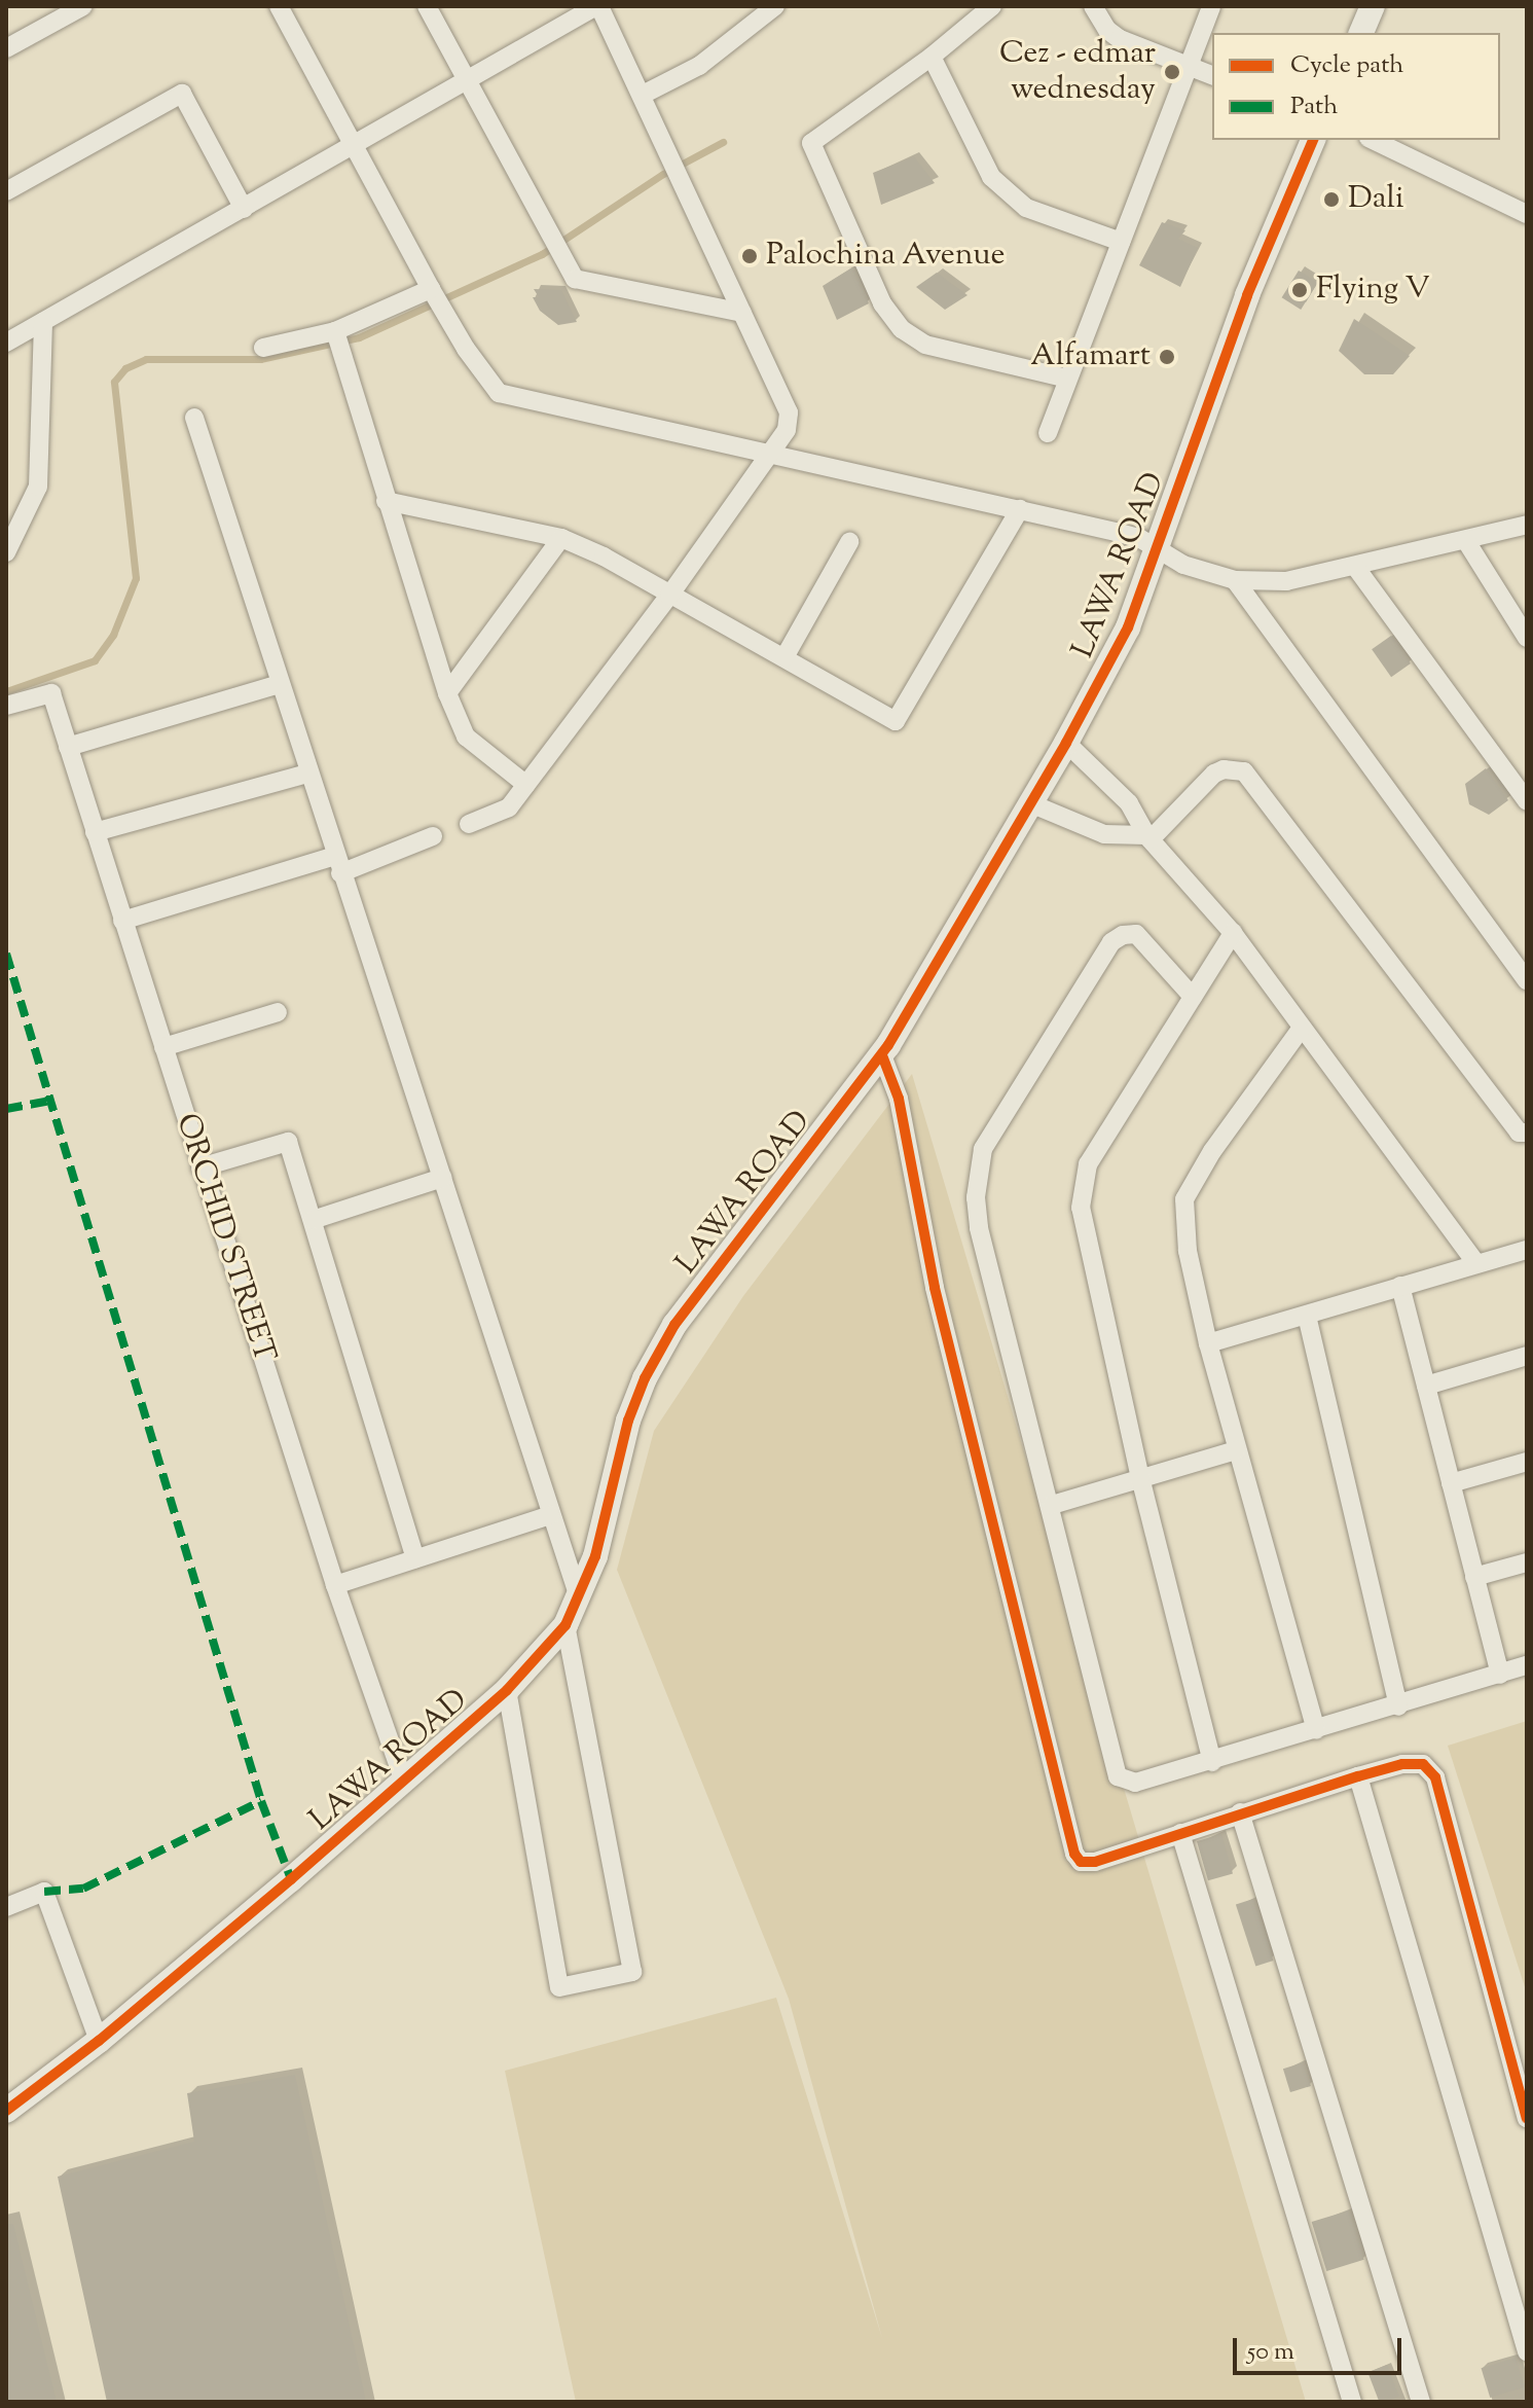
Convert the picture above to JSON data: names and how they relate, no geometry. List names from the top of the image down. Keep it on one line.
{"streets":{"main road":["LAWA ROAD"],"street":["ORCHID STREET"]},"crossings":[["LAWA ROAD","ORCHID STREET"]],"places":["Cez - edmar wednesday","Dali","Palochina Avenue","Flying V","Alfamart"],"legend":["Cycle path","Path"],"scale_bar":"50 m"}
